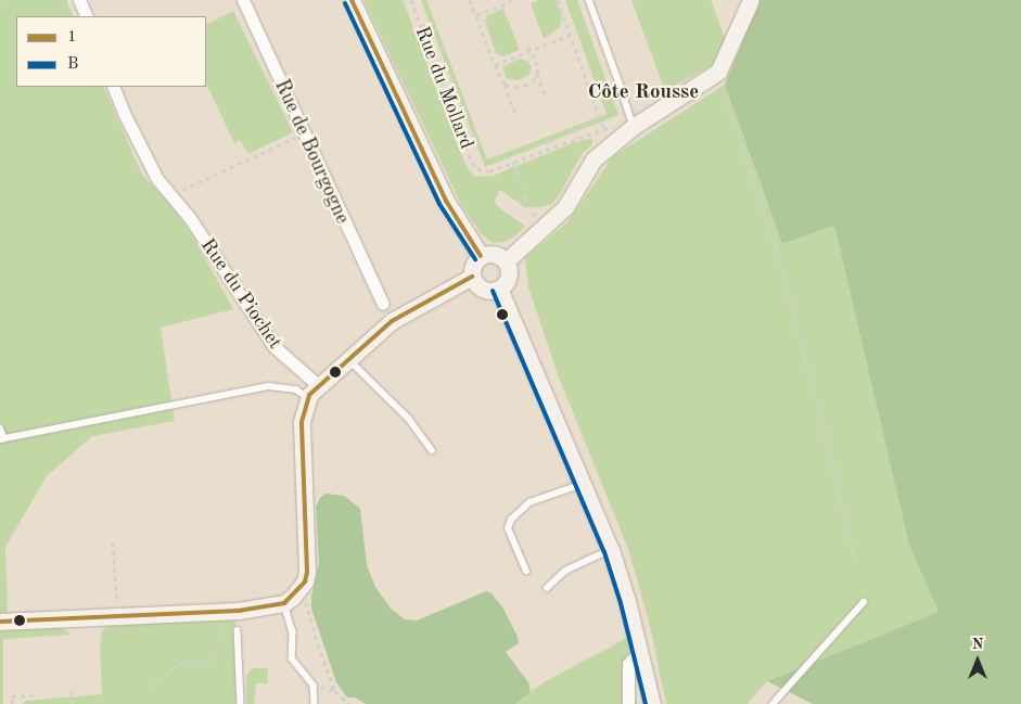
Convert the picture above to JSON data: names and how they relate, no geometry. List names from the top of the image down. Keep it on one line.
{"streets":{"street":["Rue de Bourgogne","Rue du Piochet"],"path":["Rue du Mollard"]},"districts":["Côte Rousse"],"lines":["transit line 1","transit line B"],"legend":["1","B"],"north":"top"}
